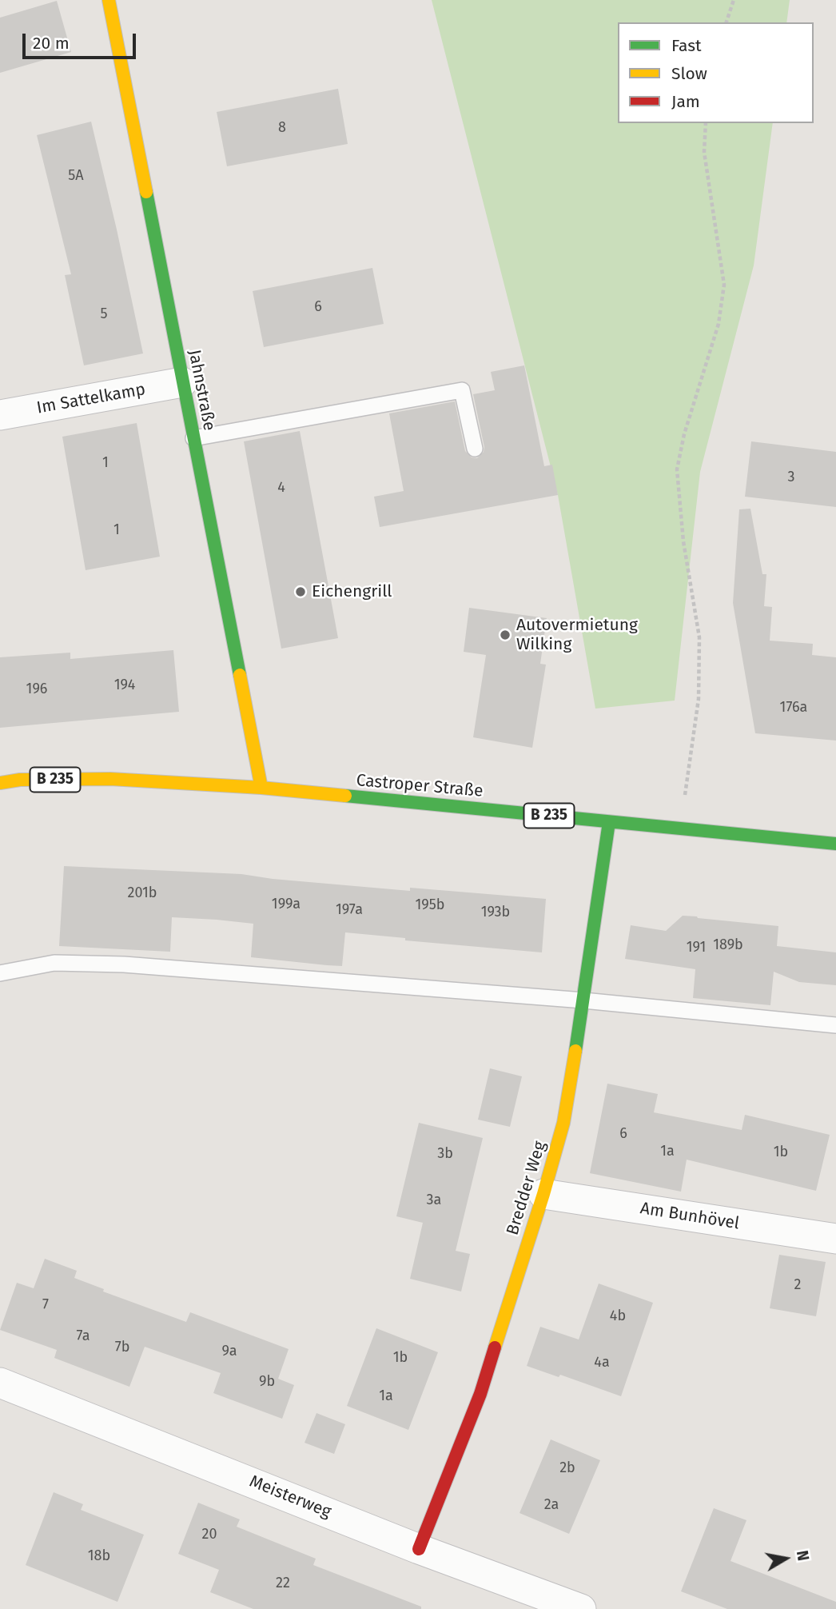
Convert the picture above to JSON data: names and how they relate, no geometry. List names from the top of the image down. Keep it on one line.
{"streets":{"street":["Jahnstraße","Im Sattelkamp","B 235","Castroper Straße","Bredder Weg","Am Bunhövel","Meisterweg"]},"crossings":[["Jahnstraße","Im Sattelkamp"],["Jahnstraße","Castroper Straße"],["Castroper Straße","Bredder Weg"],["Bredder Weg","Am Bunhövel"],["Bredder Weg","Meisterweg"]],"places":["Eichengrill","Autovermietung Wilking"],"house_numbers":["8","5A","6","5","1","3","4","1","194","196","176a","201b","199a","195b","197a","193b","189b","191","6","1a","1b","3b","3a","2","7","4b","7a","7b","9a","1b","4a","9b","1a","2b","2a","20","18b","22"],"legend":["Fast","Slow","Jam"],"scale_bar":"20 m","north":"right"}
